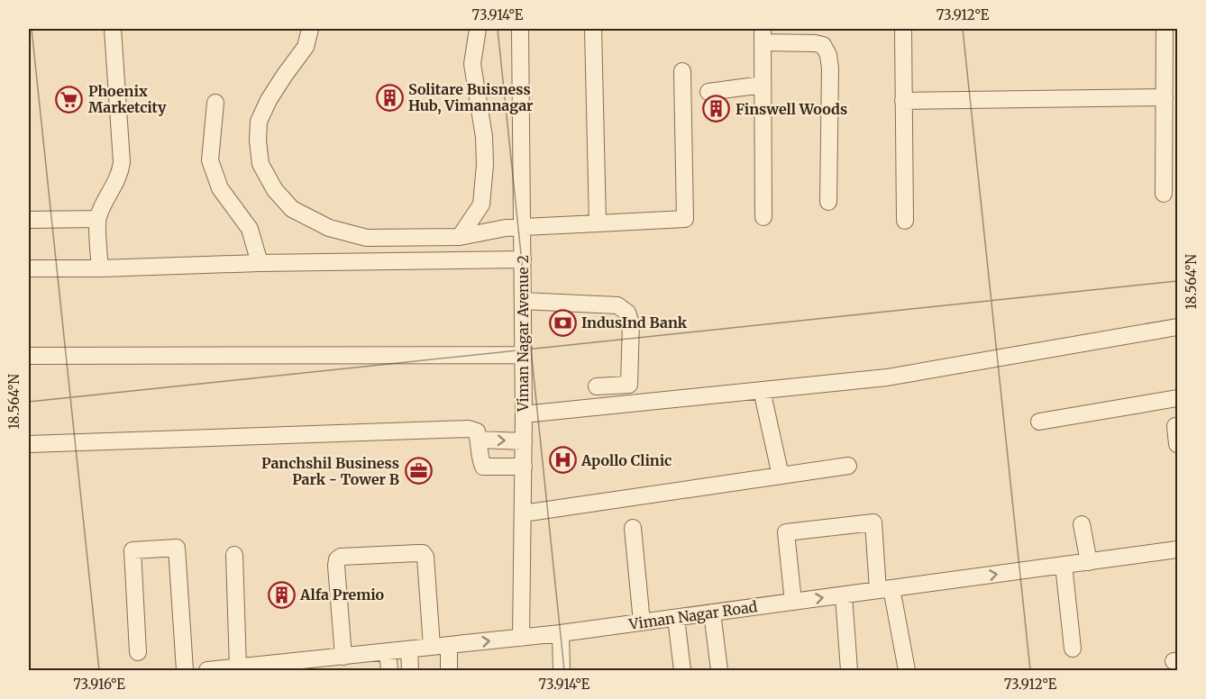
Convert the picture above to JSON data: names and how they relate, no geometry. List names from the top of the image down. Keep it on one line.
{"streets":{"street":["Viman Nagar Avenue 2","Viman Nagar Road"]},"crossings":[["Viman Nagar Avenue 2","Viman Nagar Road"]],"places":{"building":["Solitare Buisness Hub, Vimannagar","Finswell Woods","Alfa Premio"],"supermarket":["Phoenix Marketcity"],"bank":["IndusInd Bank"],"hospital":["Apollo Clinic"],"office":["Panchshil Business Park - Tower B"]},"coordinates":["73.914°E","73.912°E","18.564°N","73.916°E"]}
